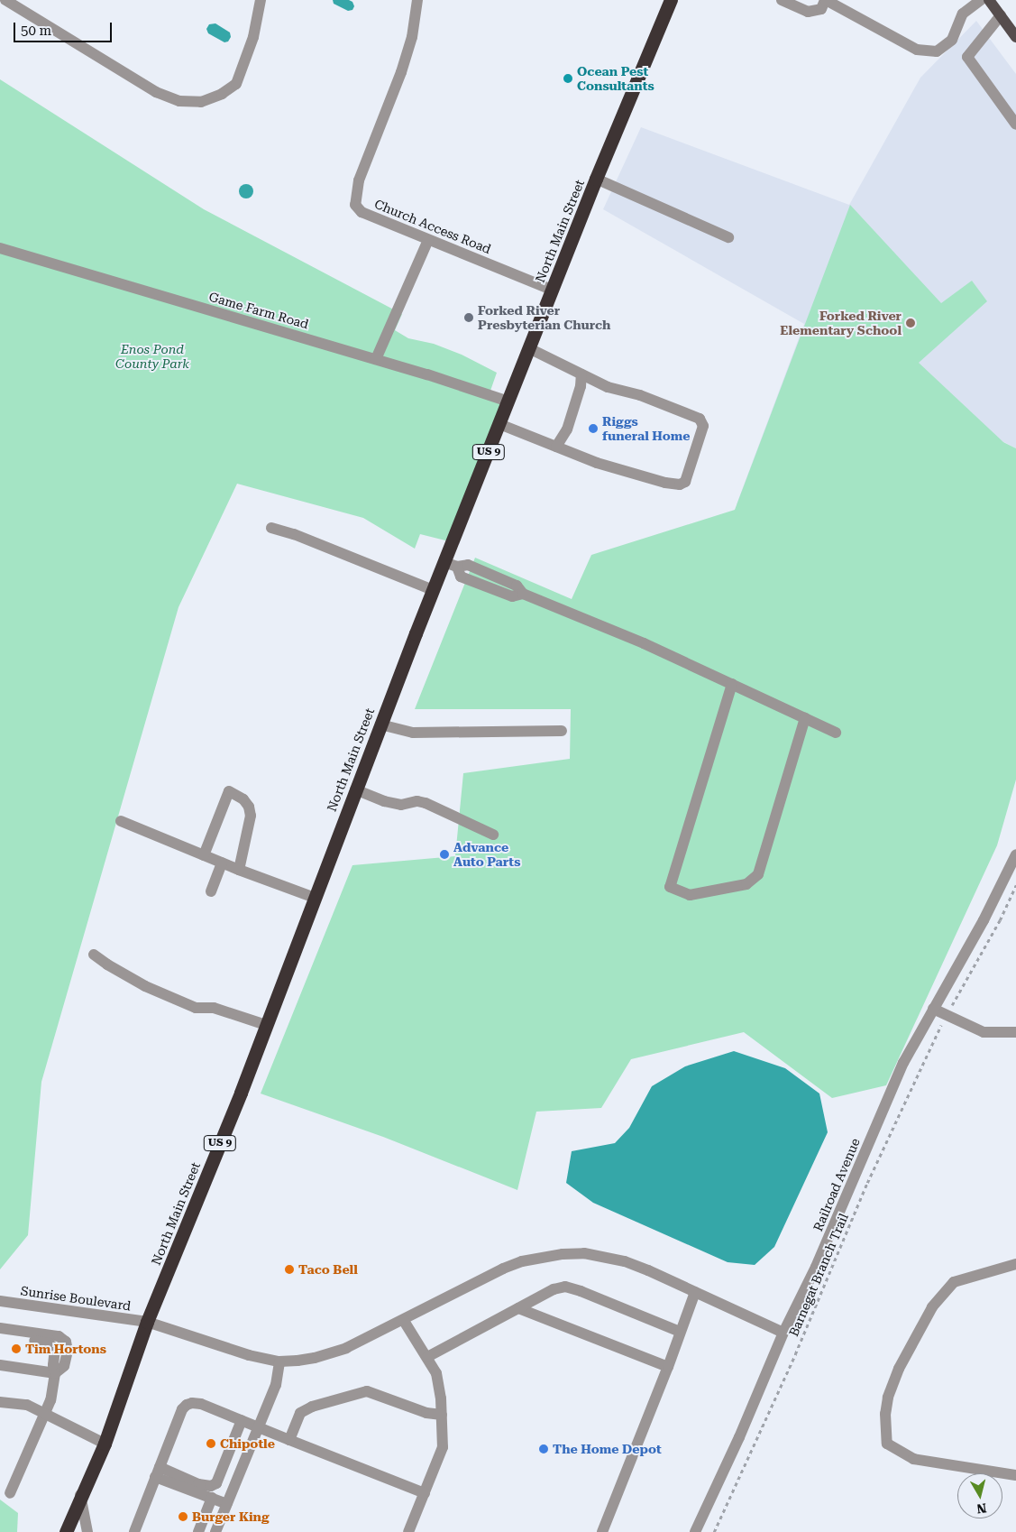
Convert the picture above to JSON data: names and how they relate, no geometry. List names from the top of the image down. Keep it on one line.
{"streets":{"highway":["North Main Street","US 9"],"street":["Church Access Road","Game Farm Road","Railroad Avenue","Sunrise Boulevard"],"path":["Barnegat Branch Trail"]},"crossings":[["Church Access Road","North Main Street"],["North Main Street","Game Farm Road"],["North Main Street","Sunrise Boulevard"],["Railroad Avenue","Sunrise Boulevard"]],"parks":["Enos Pond County Park"],"places":["Ocean Pest Consultants","Forked River Presbyterian Church","Forked River Elementary School","Riggs funeral Home","Advance Auto Parts","Taco Bell","Tim Hortons","Chipotle","The Home Depot","Burger King"],"scale_bar":"50 m","north":"bottom"}
